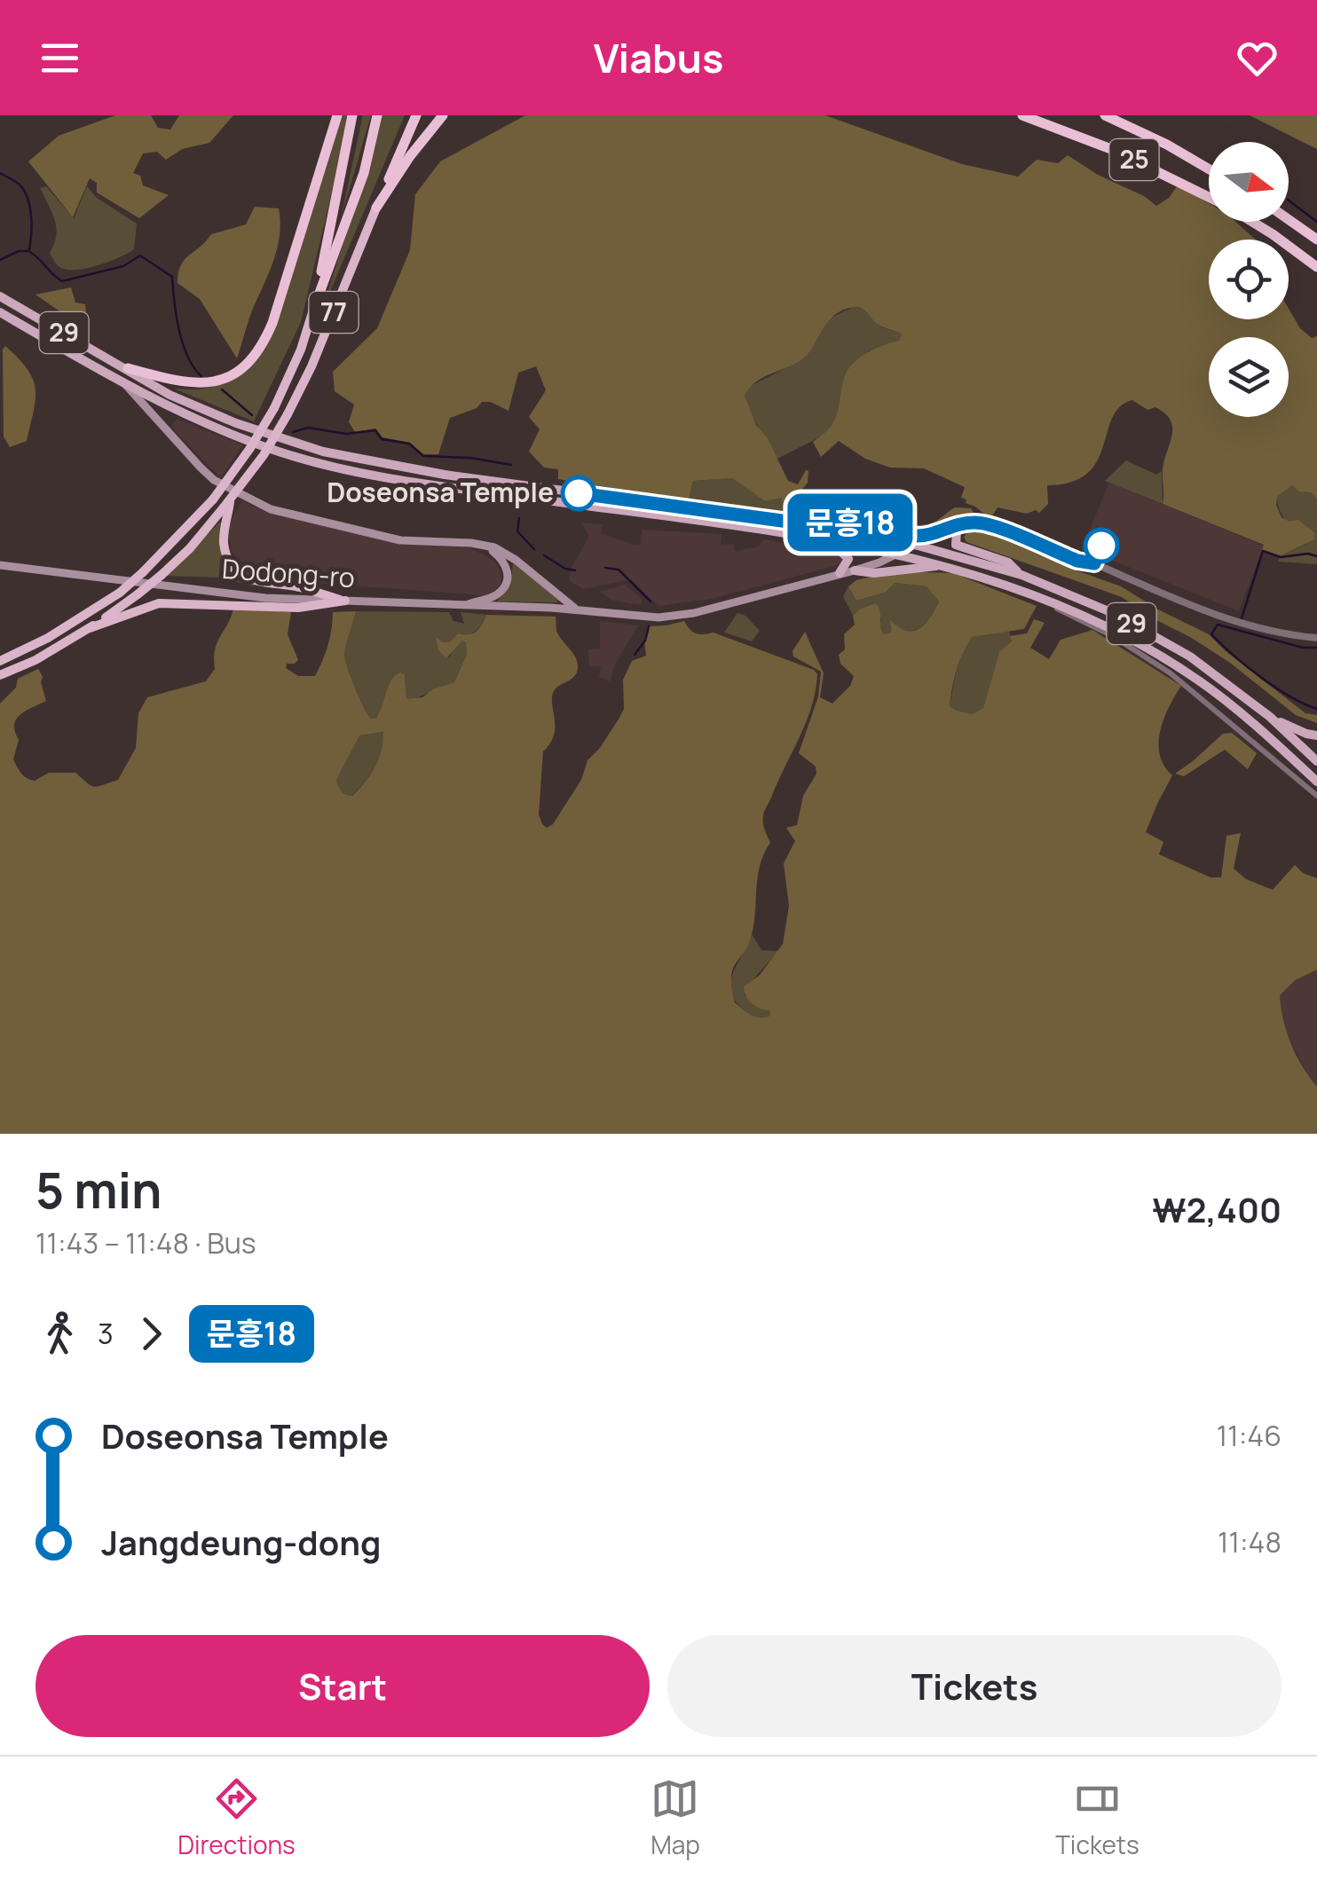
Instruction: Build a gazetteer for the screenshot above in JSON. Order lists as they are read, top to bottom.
{
  "streets": {
    "highway": ["25", "77"],
    "main road": ["29", "Dodong-ro"]
  },
  "crossings": [
    ["29", "Dodong-ro"]
  ],
  "places": ["Doseonsa Temple"],
  "lines": ["bus line 문흥18"],
  "north": "right",
  "page": {
    "header": "Viabus",
    "on_map": "문흥18",
    "heading": ["5 min", "11:43 – 11:48 · Bus", "₩2,400"],
    "legs": ["3", "문흥18"],
    "list": [
      {
        "name": "Doseonsa Temple",
        "value": "11:46"
      },
      {
        "name": "Jangdeung-dong",
        "value": "11:48"
      }
    ],
    "buttons": ["Start", "Tickets"],
    "tabs": ["Directions", "Map", "Tickets"]
  }
}
